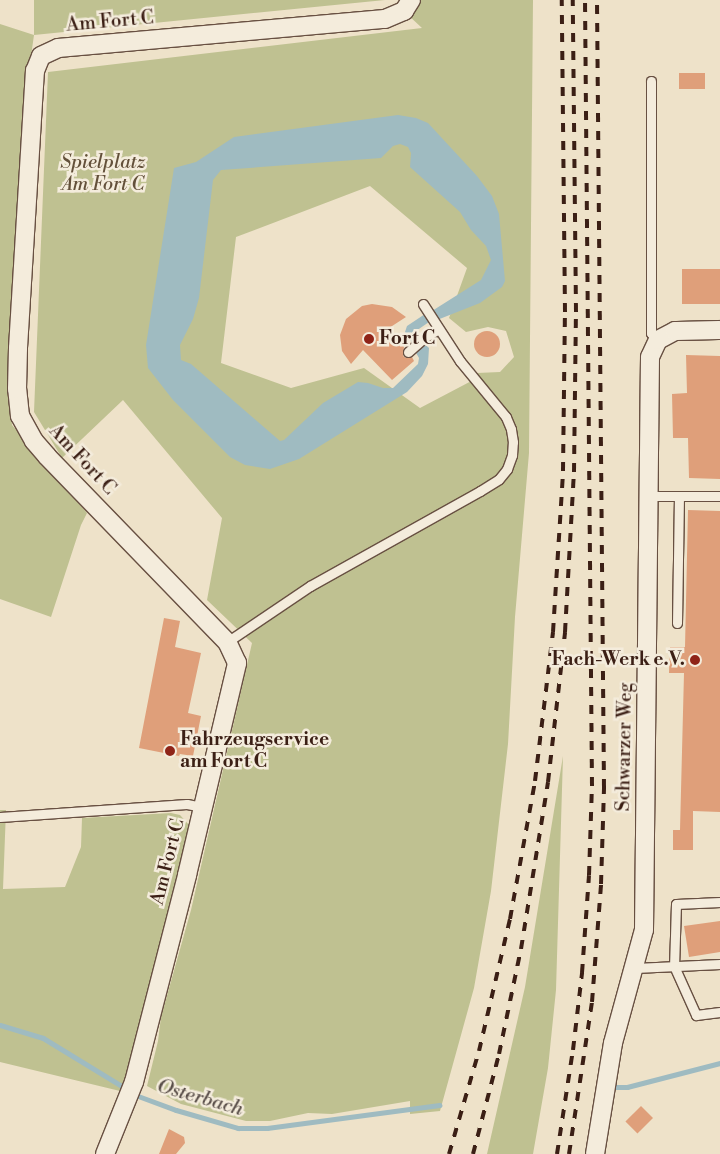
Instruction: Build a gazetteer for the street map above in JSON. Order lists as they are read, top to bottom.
{
  "streets": {
    "street": ["Am Fort C", "Schwarzer Weg"]
  },
  "water": ["Osterbach"],
  "parks": ["Spielplatz Am Fort C"],
  "places": ["Fort C", "Fach-Werk e.V.", "Fahrzeugservice am Fort C"]
}
